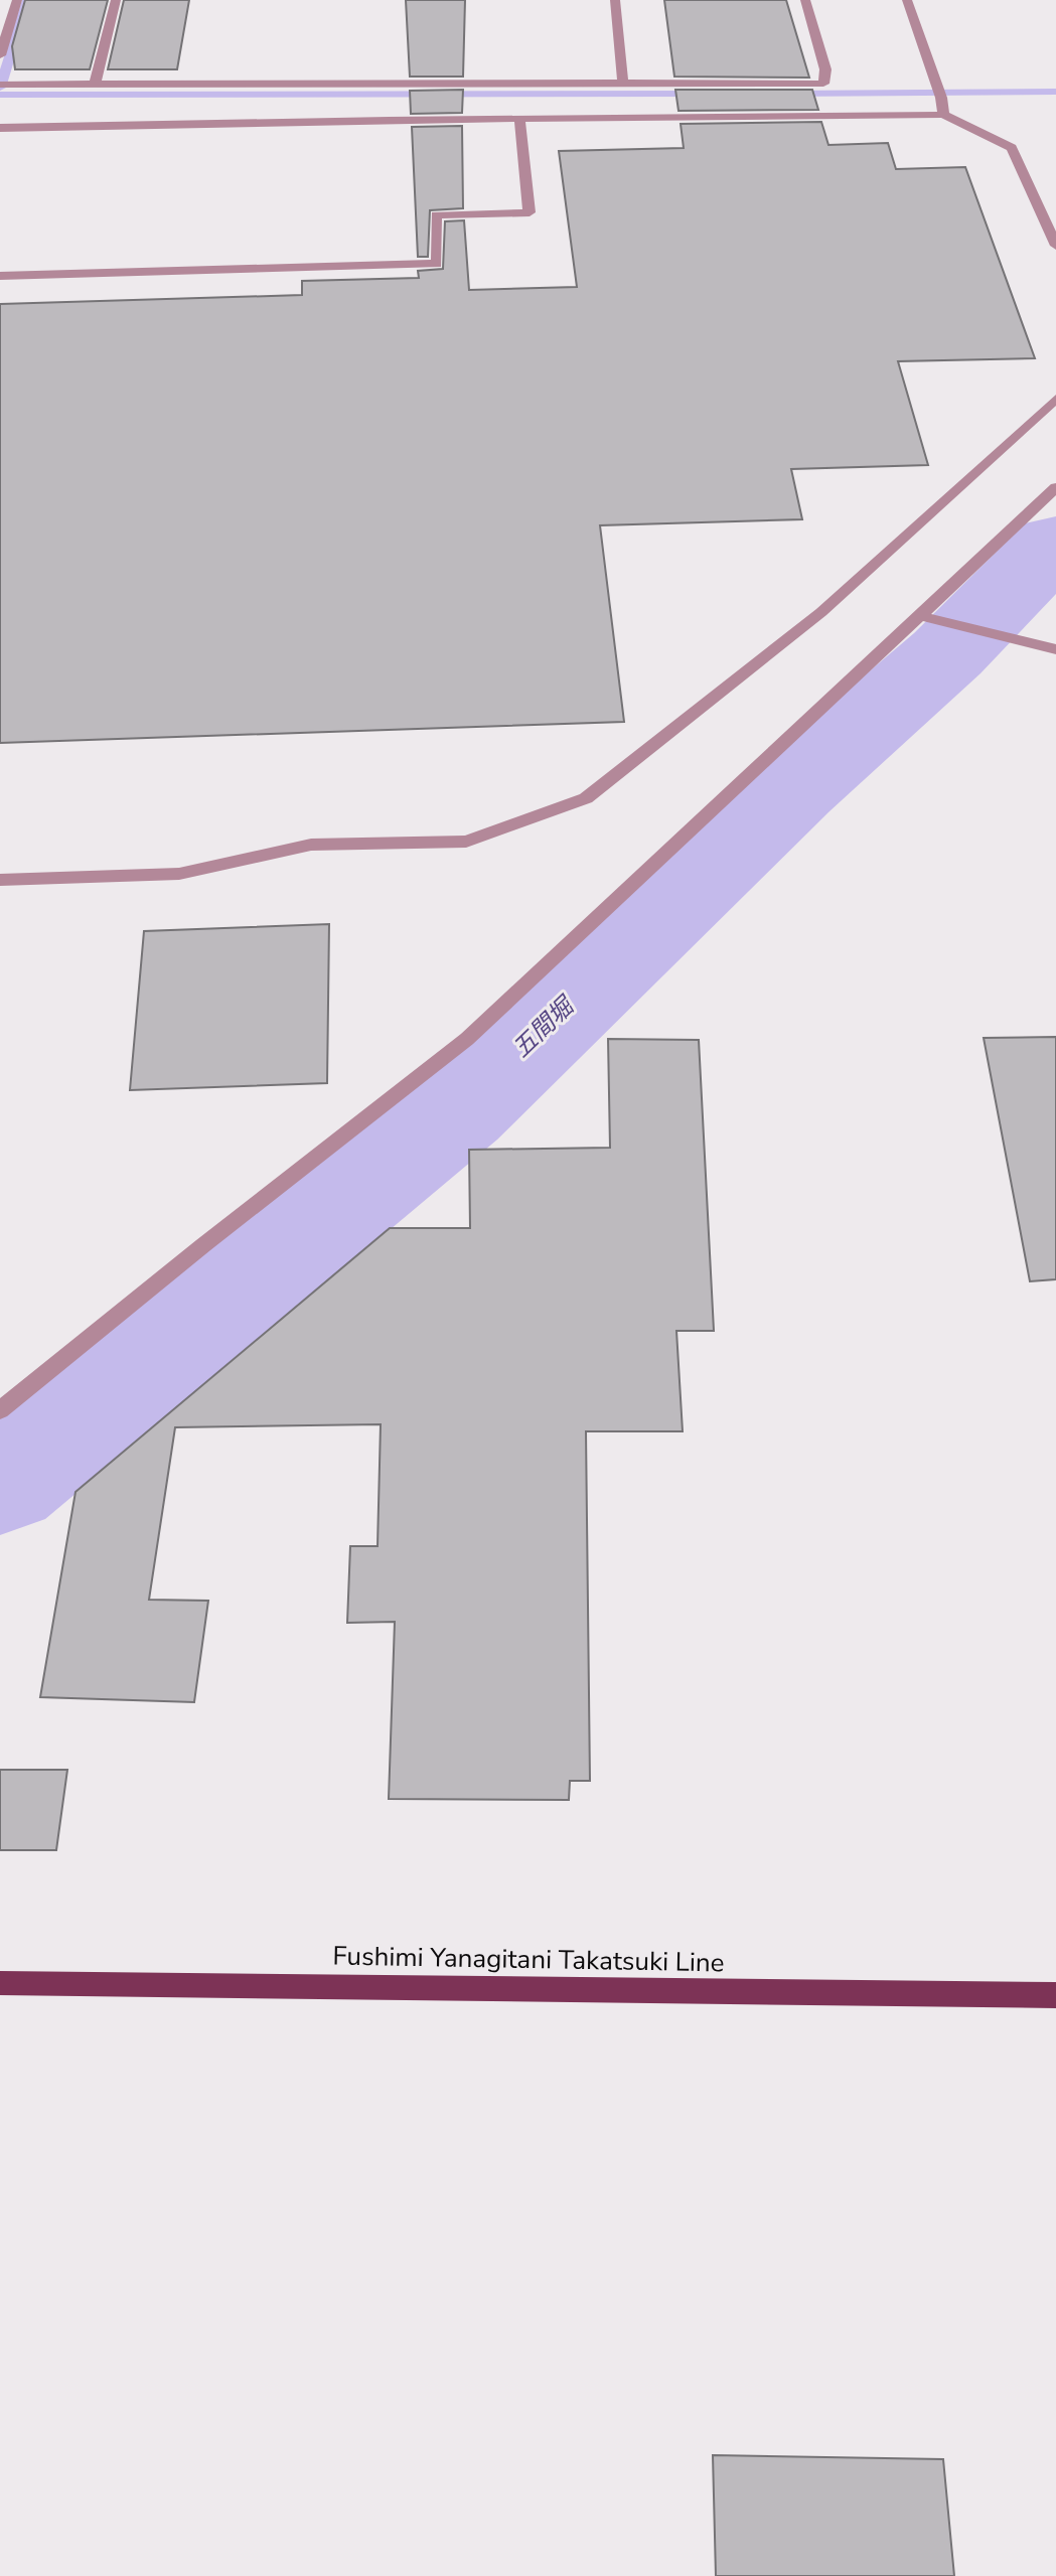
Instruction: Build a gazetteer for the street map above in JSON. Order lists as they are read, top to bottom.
{
  "streets": {
    "main road": ["Fushimi Yanagitani Takatsuki Line"]
  },
  "water": ["五間堀"]
}
